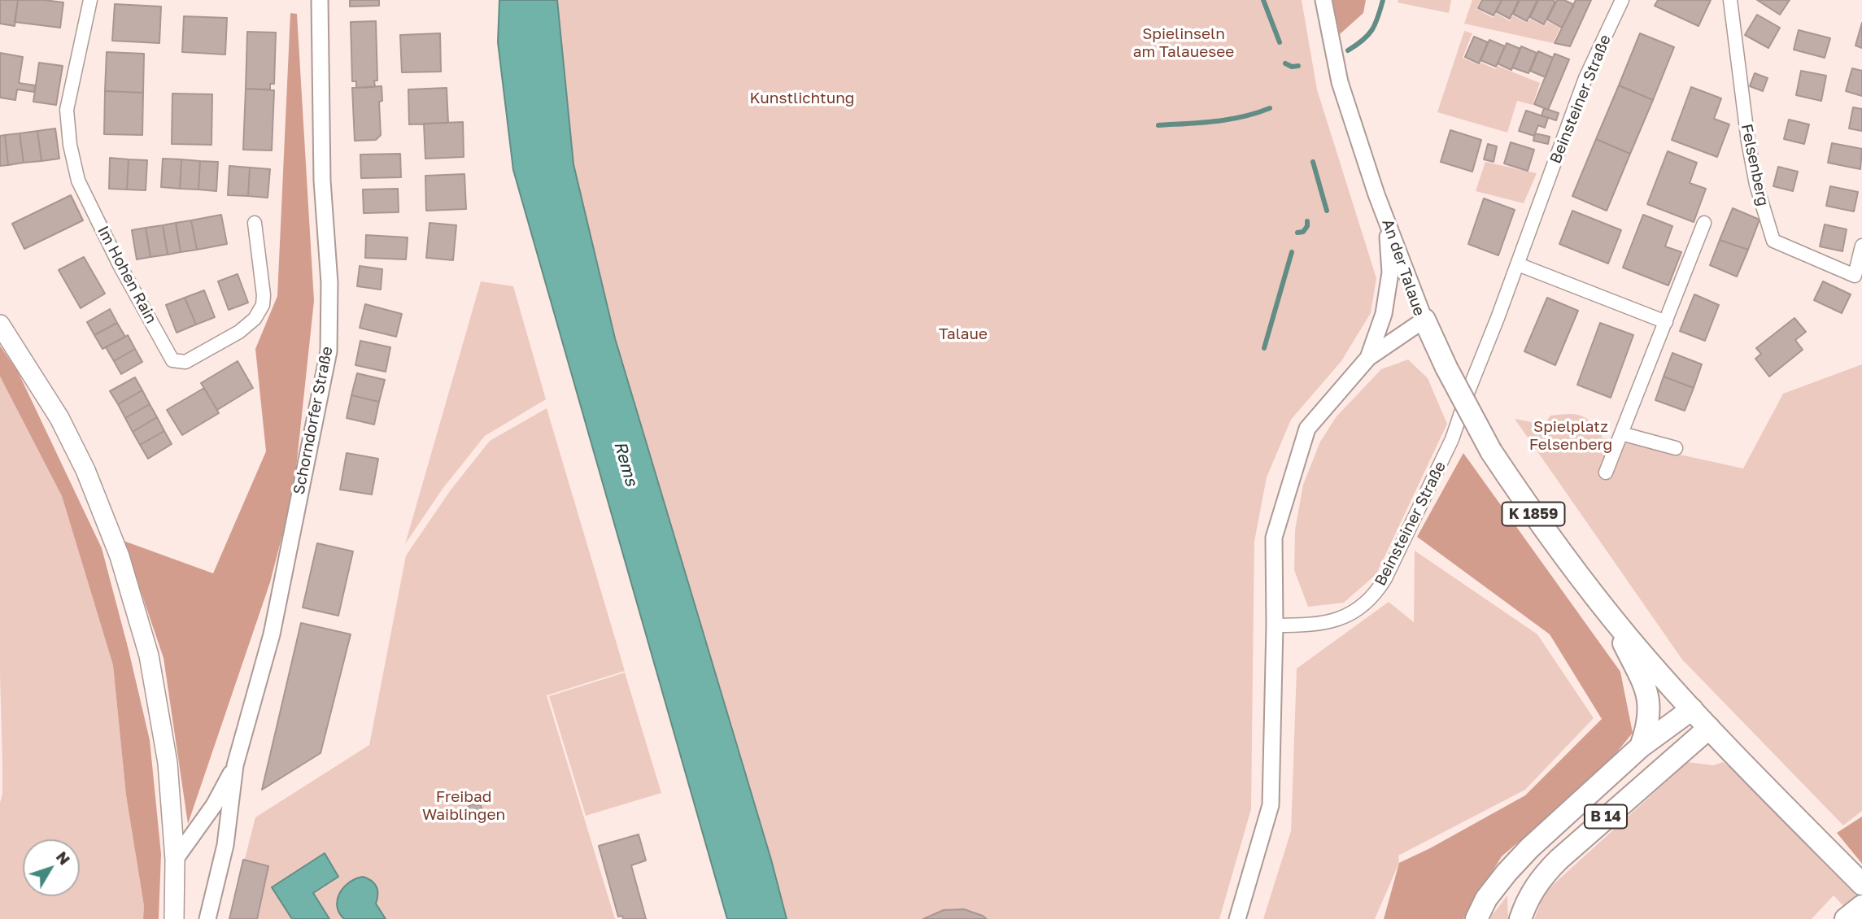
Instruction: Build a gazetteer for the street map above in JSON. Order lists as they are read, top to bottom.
{
  "streets": {
    "highway": ["K 1859", "B 14"],
    "street": [
      "Beinsteiner Straße",
      "Felsenberg",
      "An der Talaue",
      "Im Hohen Rain",
      "Schorndorfer Straße"
    ]
  },
  "crossings": [
    ["Beinsteiner Straße", "An der Talaue"],
    ["An der Talaue", "K 1859"],
    ["K 1859", "B 14"]
  ],
  "water": ["Rems"],
  "parks": [
    "Spielinseln am Talauesee",
    "Kunstlichtung",
    "Talaue",
    "Spielplatz Felsenberg",
    "Freibad Waiblingen"
  ],
  "north": "top right"
}
